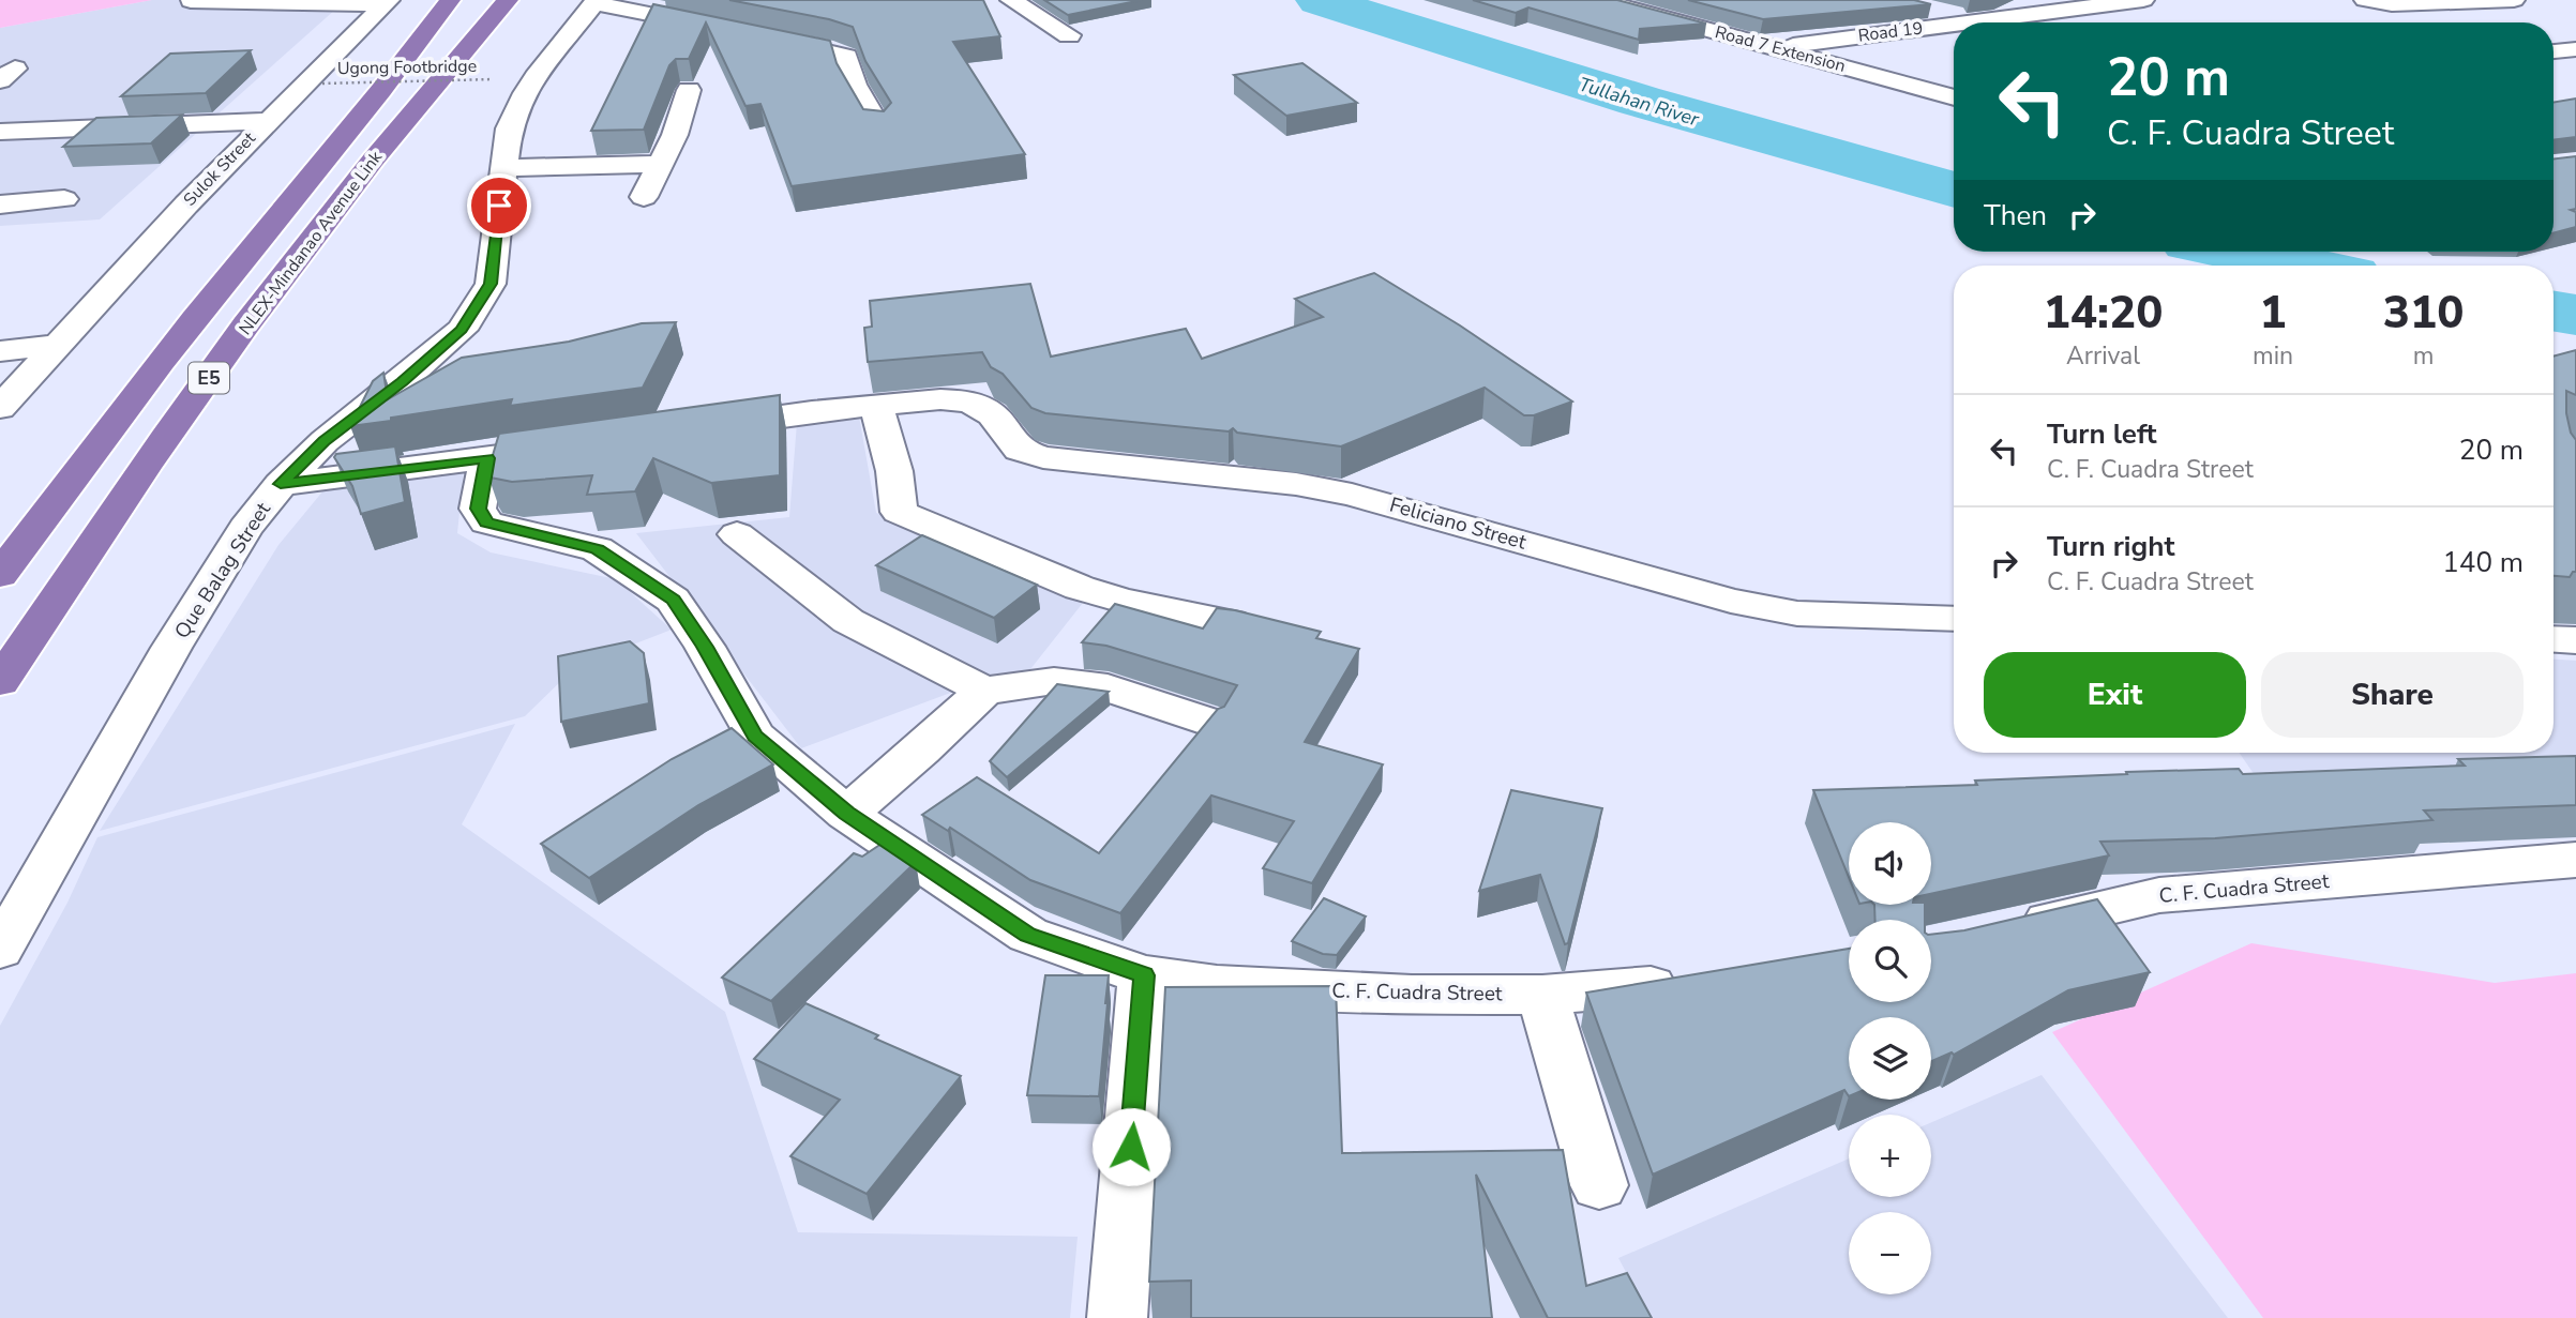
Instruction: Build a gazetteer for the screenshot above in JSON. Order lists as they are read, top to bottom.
{
  "streets": {
    "highway": ["NLEX-Mindanao Avenue Link", "E5"],
    "street": [
      "Road 19",
      "Road 7 Extension",
      "Sulok Street",
      "Feliciano Street",
      "Que Balag Street",
      "C. F. Cuadra Street"
    ],
    "path": ["Ugong Footbridge"]
  },
  "crossings": [
    ["Road 19", "Road 7 Extension"]
  ],
  "water": ["Tullahan River"],
  "page": {
    "turn": ["20 m", "C. F. Cuadra Street"],
    "then": "Then",
    "eta": [
      "14:20",
      "Arrival",
      "1",
      "min",
      "310",
      "m"
    ],
    "list": [
      {
        "name": "Turn left",
        "note": "C. F. Cuadra Street",
        "value": "20 m"
      },
      {
        "name": "Turn right",
        "note": "C. F. Cuadra Street",
        "value": "140 m"
      }
    ],
    "buttons": ["Exit", "Share"],
    "map_buttons": ["+", "−"]
  }
}
